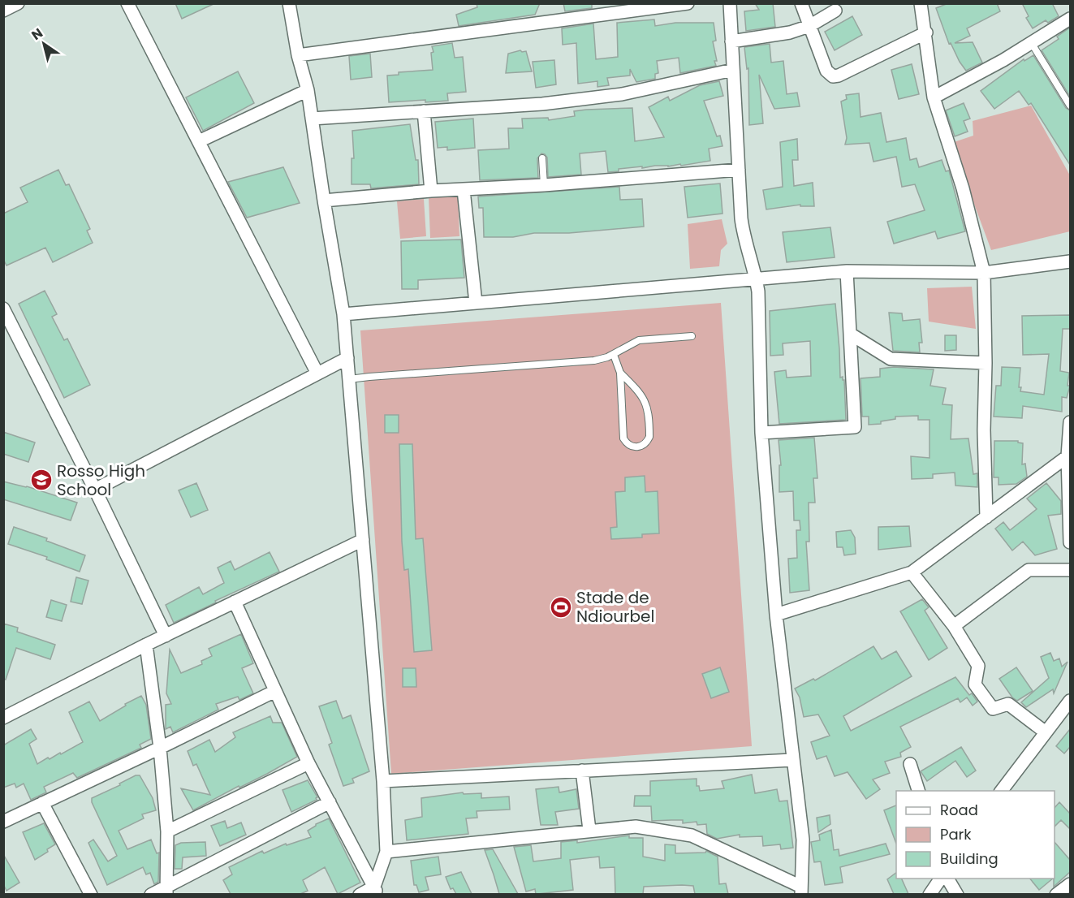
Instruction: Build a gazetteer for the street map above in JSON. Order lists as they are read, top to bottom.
{
  "places": {
    "school or university": ["Rosso High School"],
    "sports": ["Stade de Ndiourbel"]
  },
  "legend": ["Road", "Park", "Building"],
  "north": "top left"
}
